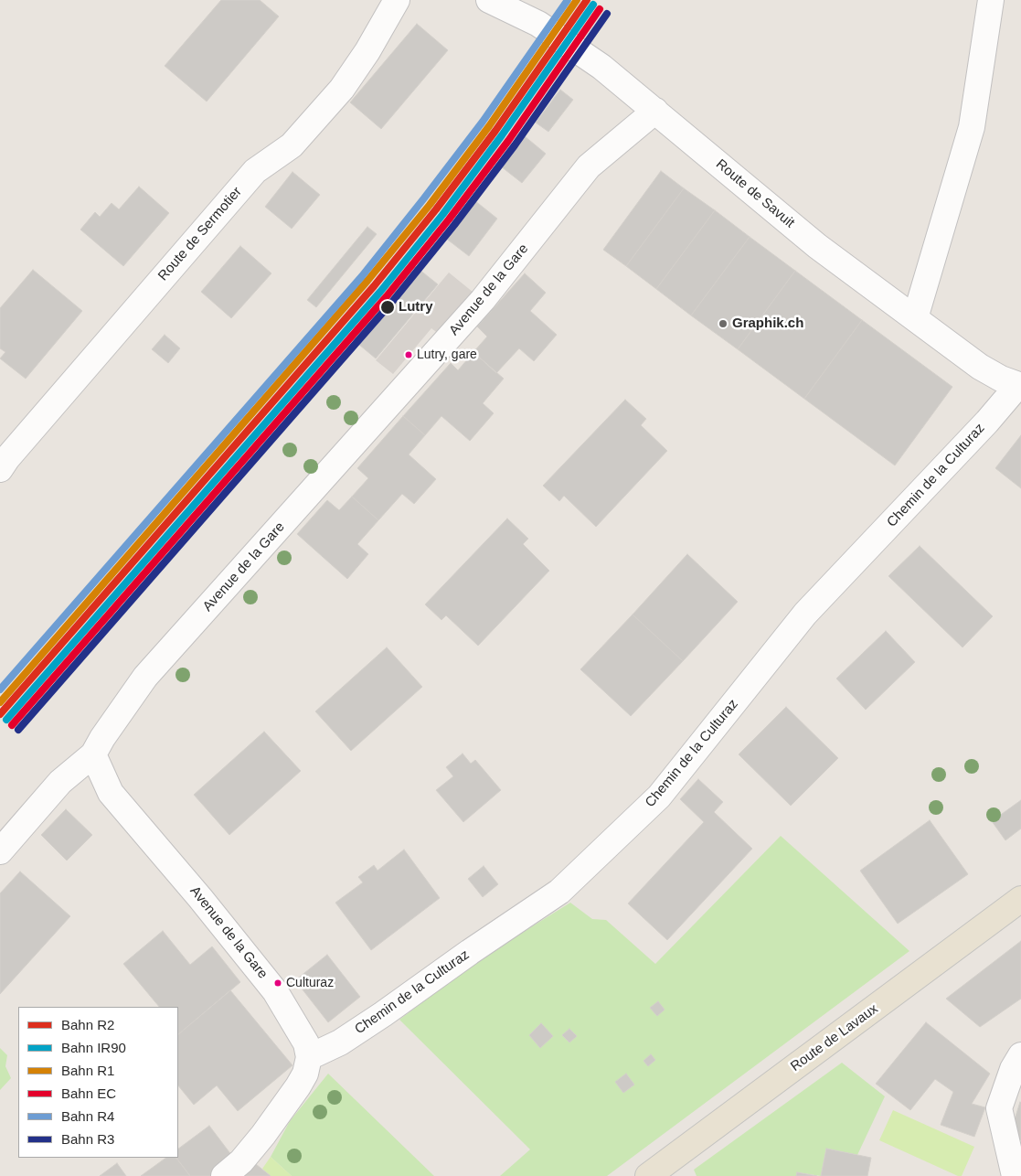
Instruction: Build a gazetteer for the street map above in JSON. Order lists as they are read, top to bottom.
{
  "streets": {
    "main road": ["Route de Lavaux"],
    "street": [
      "Route de Savuit",
      "Route de Sermotier",
      "Avenue de la Gare",
      "Chemin de la Culturaz"
    ]
  },
  "crossings": [
    ["Route de Savuit", "Avenue de la Gare"],
    ["Route de Savuit", "Chemin de la Culturaz"],
    ["Avenue de la Gare", "Chemin de la Culturaz"]
  ],
  "places": [
    "Lutry",
    "Graphik.ch",
    "Lutry, gare",
    "Culturaz"
  ],
  "lines": [
    "rail line R2",
    "rail line R1",
    "rail line R4",
    "rail line IR90",
    "rail line EC",
    "rail line R3"
  ],
  "legend": [
    "Bahn R2",
    "Bahn IR90",
    "Bahn R1",
    "Bahn EC",
    "Bahn R4",
    "Bahn R3"
  ]
}
